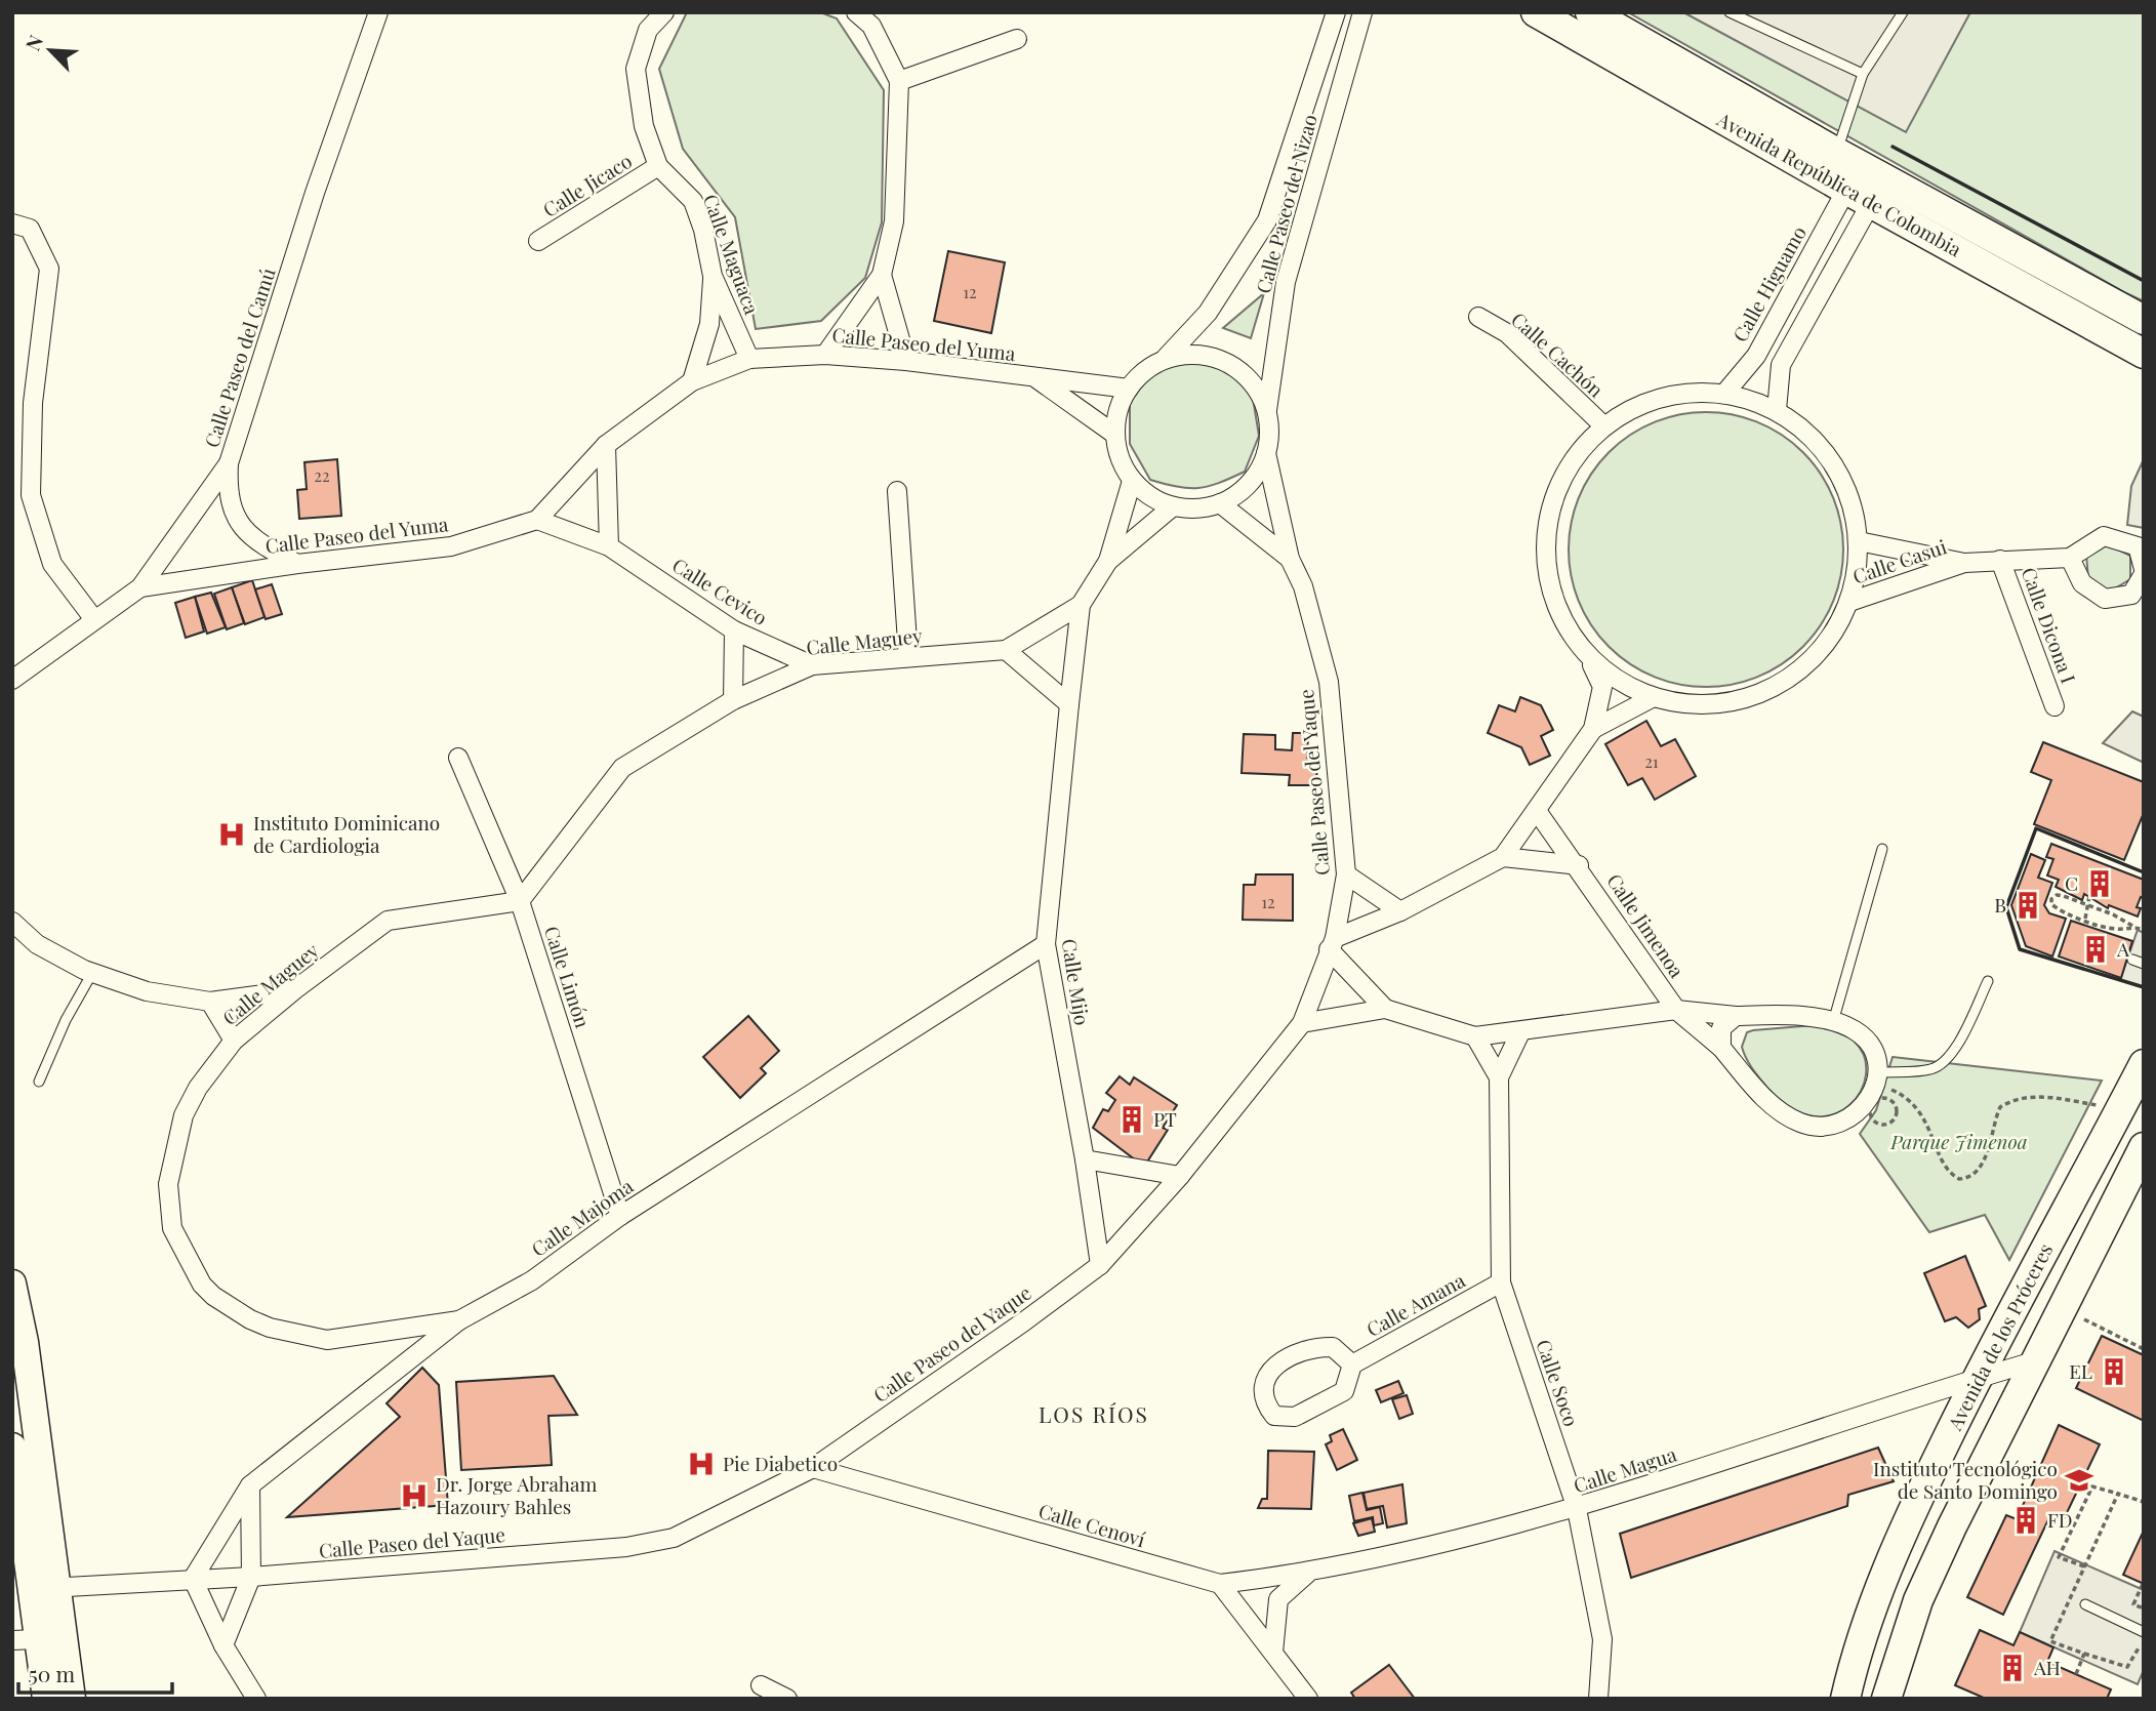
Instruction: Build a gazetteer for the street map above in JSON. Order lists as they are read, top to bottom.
{
  "streets": {
    "main road": ["Avenida República de Colombia", "Avenida de los Próceres"],
    "street": [
      "Calle Jicaco",
      "Calle Paseo del Nizao",
      "Calle Maguaca",
      "Calle Higuamo",
      "Calle Paseo del Yuma",
      "Calle Cachón",
      "Calle Paseo del Camú",
      "Calle Casui",
      "Calle Cevico",
      "Calle Dicona I",
      "Calle Maguey",
      "Calle Paseo del Yaque",
      "Calle Jimenoa",
      "Calle Limón",
      "Calle Mijo",
      "Calle Majoma",
      "Calle Amana",
      "Calle Soco",
      "Calle Magua",
      "Calle Cenoví"
    ]
  },
  "crossings": [
    ["Avenida República de Colombia", "Calle Higuamo"],
    ["Calle Jicaco", "Calle Maguaca"],
    ["Calle Paseo del Nizao", "Calle Paseo del Yuma"],
    ["Calle Paseo del Nizao", "Calle Maguey"],
    ["Calle Paseo del Nizao", "Calle Paseo del Yaque"],
    ["Calle Maguaca", "Calle Paseo del Yuma"],
    ["Calle Paseo del Yuma", "Calle Paseo del Camú"],
    ["Calle Paseo del Yuma", "Calle Cevico"],
    ["Calle Paseo del Yuma", "Calle Maguey"],
    ["Calle Paseo del Yuma", "Calle Paseo del Yaque"],
    ["Calle Casui", "Calle Dicona I"],
    ["Calle Cevico", "Calle Maguey"],
    ["Calle Maguey", "Calle Paseo del Yaque"],
    ["Calle Maguey", "Calle Limón"],
    ["Calle Maguey", "Calle Mijo"],
    ["Calle Maguey", "Calle Majoma"],
    ["Calle Paseo del Yaque", "Calle Mijo"],
    ["Calle Paseo del Yaque", "Calle Majoma"],
    ["Calle Paseo del Yaque", "Calle Cenoví"],
    ["Calle Limón", "Calle Majoma"],
    ["Calle Mijo", "Calle Majoma"],
    ["Calle Amana", "Calle Soco"],
    ["Avenida de los Próceres", "Calle Magua"],
    ["Calle Soco", "Calle Magua"],
    ["Calle Magua", "Calle Cenoví"]
  ],
  "districts": ["LOS RÍOS"],
  "parks": ["Parque Jimenoa"],
  "places": {
    "hospital": ["Instituto Dominicano de Cardiologia", "Pie Diabetico", "Dr. Jorge Abraham Hazoury Bahles"],
    "building": [
      "C",
      "B",
      "A",
      "PT",
      "EL",
      "FD",
      "AH"
    ],
    "school or university": ["Instituto Tecnológico de Santo Domingo"]
  },
  "house_numbers": [
    "12",
    "22",
    "21",
    "12"
  ],
  "scale_bar": "50 m",
  "north": "top left"
}
